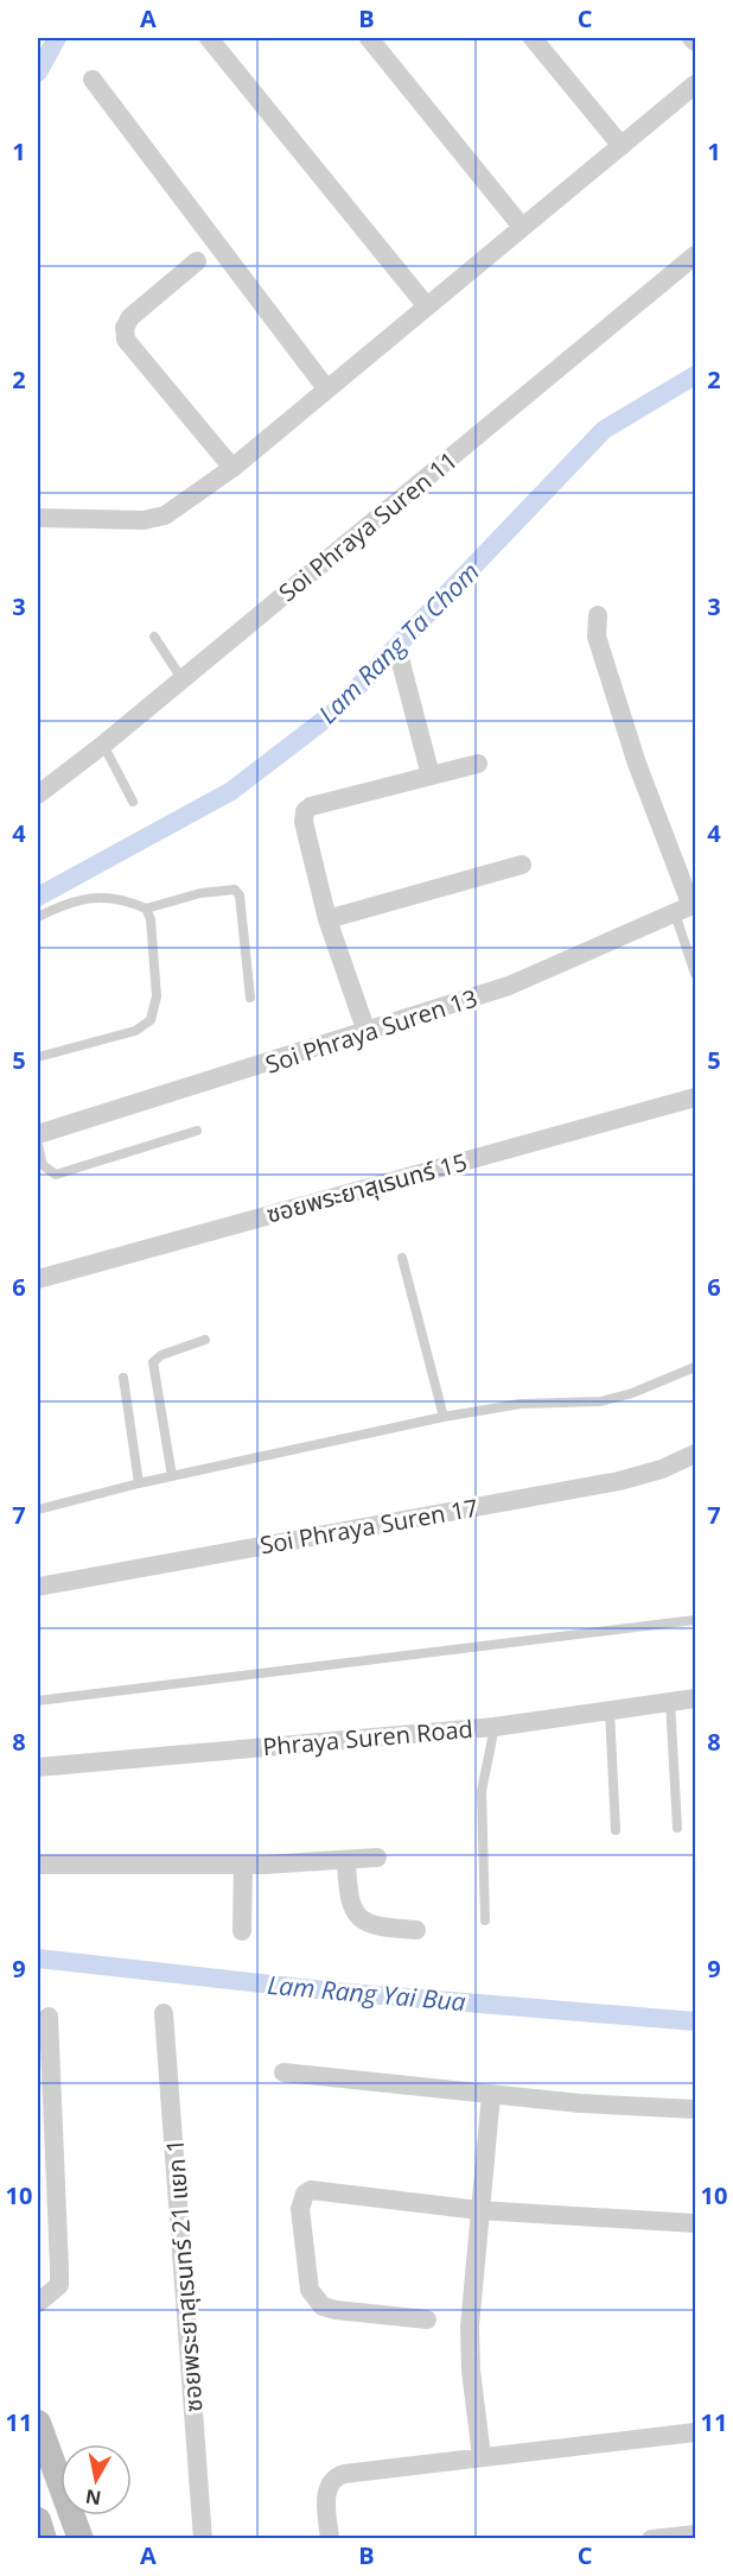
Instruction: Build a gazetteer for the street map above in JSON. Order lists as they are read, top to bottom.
{
  "streets": {
    "street": [
      "Soi Phraya Suren 11",
      "Soi Phraya Suren 13",
      "ซอยพระยาสุเรนทร์ 15",
      "Soi Phraya Suren 17",
      "Phraya Suren Road",
      "ซอยพระยาสุเรนทร์ 21 แยก 1"
    ]
  },
  "water": ["Lam Rang Ta Chom", "Lam Rang Yai Bua"],
  "north": "bottom",
  "grid": {
    "columns": ["A", "B", "C"],
    "rows": [
      "1",
      "2",
      "3",
      "4",
      "5",
      "6",
      "7",
      "8",
      "9",
      "10",
      "11"
    ]
  }
}
